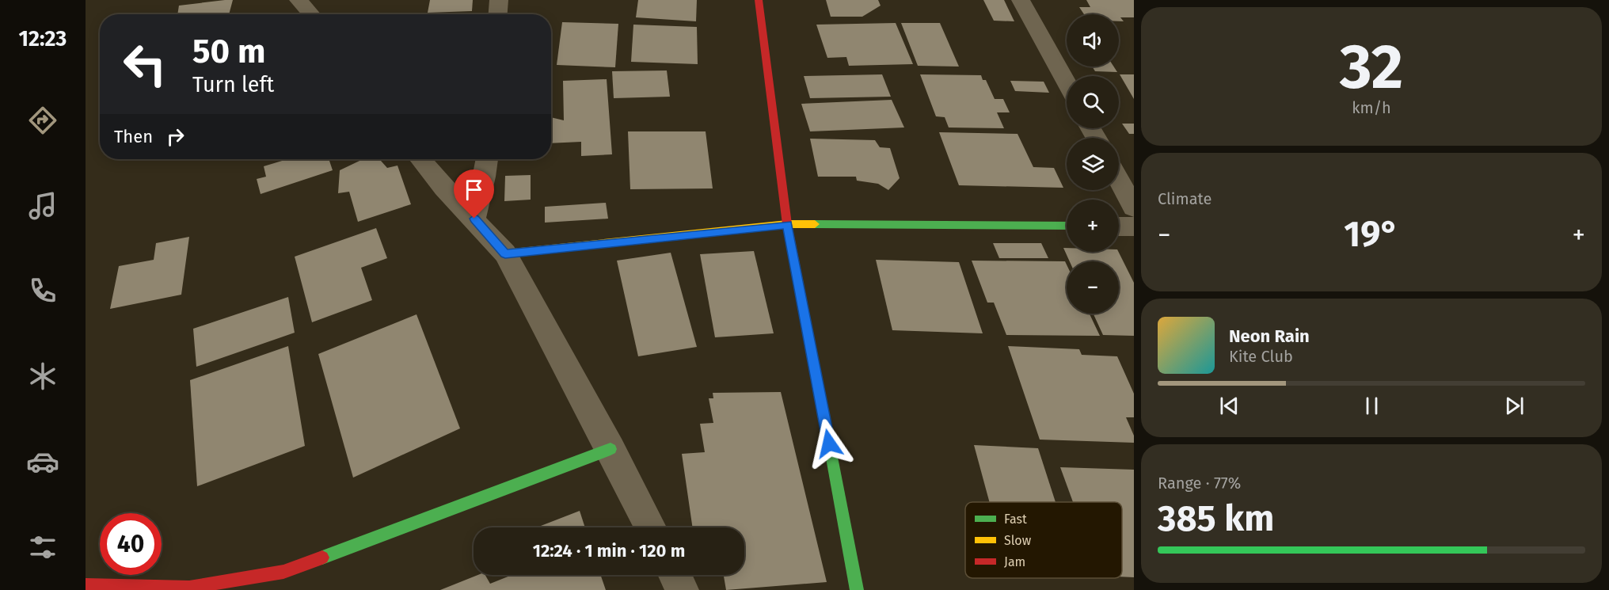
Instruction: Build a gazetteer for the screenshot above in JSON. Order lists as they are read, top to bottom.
{
  "legend": ["Fast", "Slow", "Jam"],
  "page": {
    "tabs": "12:23",
    "tile": [
      ["32", "km/h"],
      "Climate",
      ["Range · 77%", "385 km"]
    ],
    "map_buttons": ["+", "−"],
    "turn": ["50 m", "Turn left"],
    "then": "Then",
    "heat": ["−", "19°", "+"],
    "song": ["Neon Rain", "Kite Club"],
    "limit": "40",
    "trip": "12:24 · 1 min · 120 m"
  }
}
